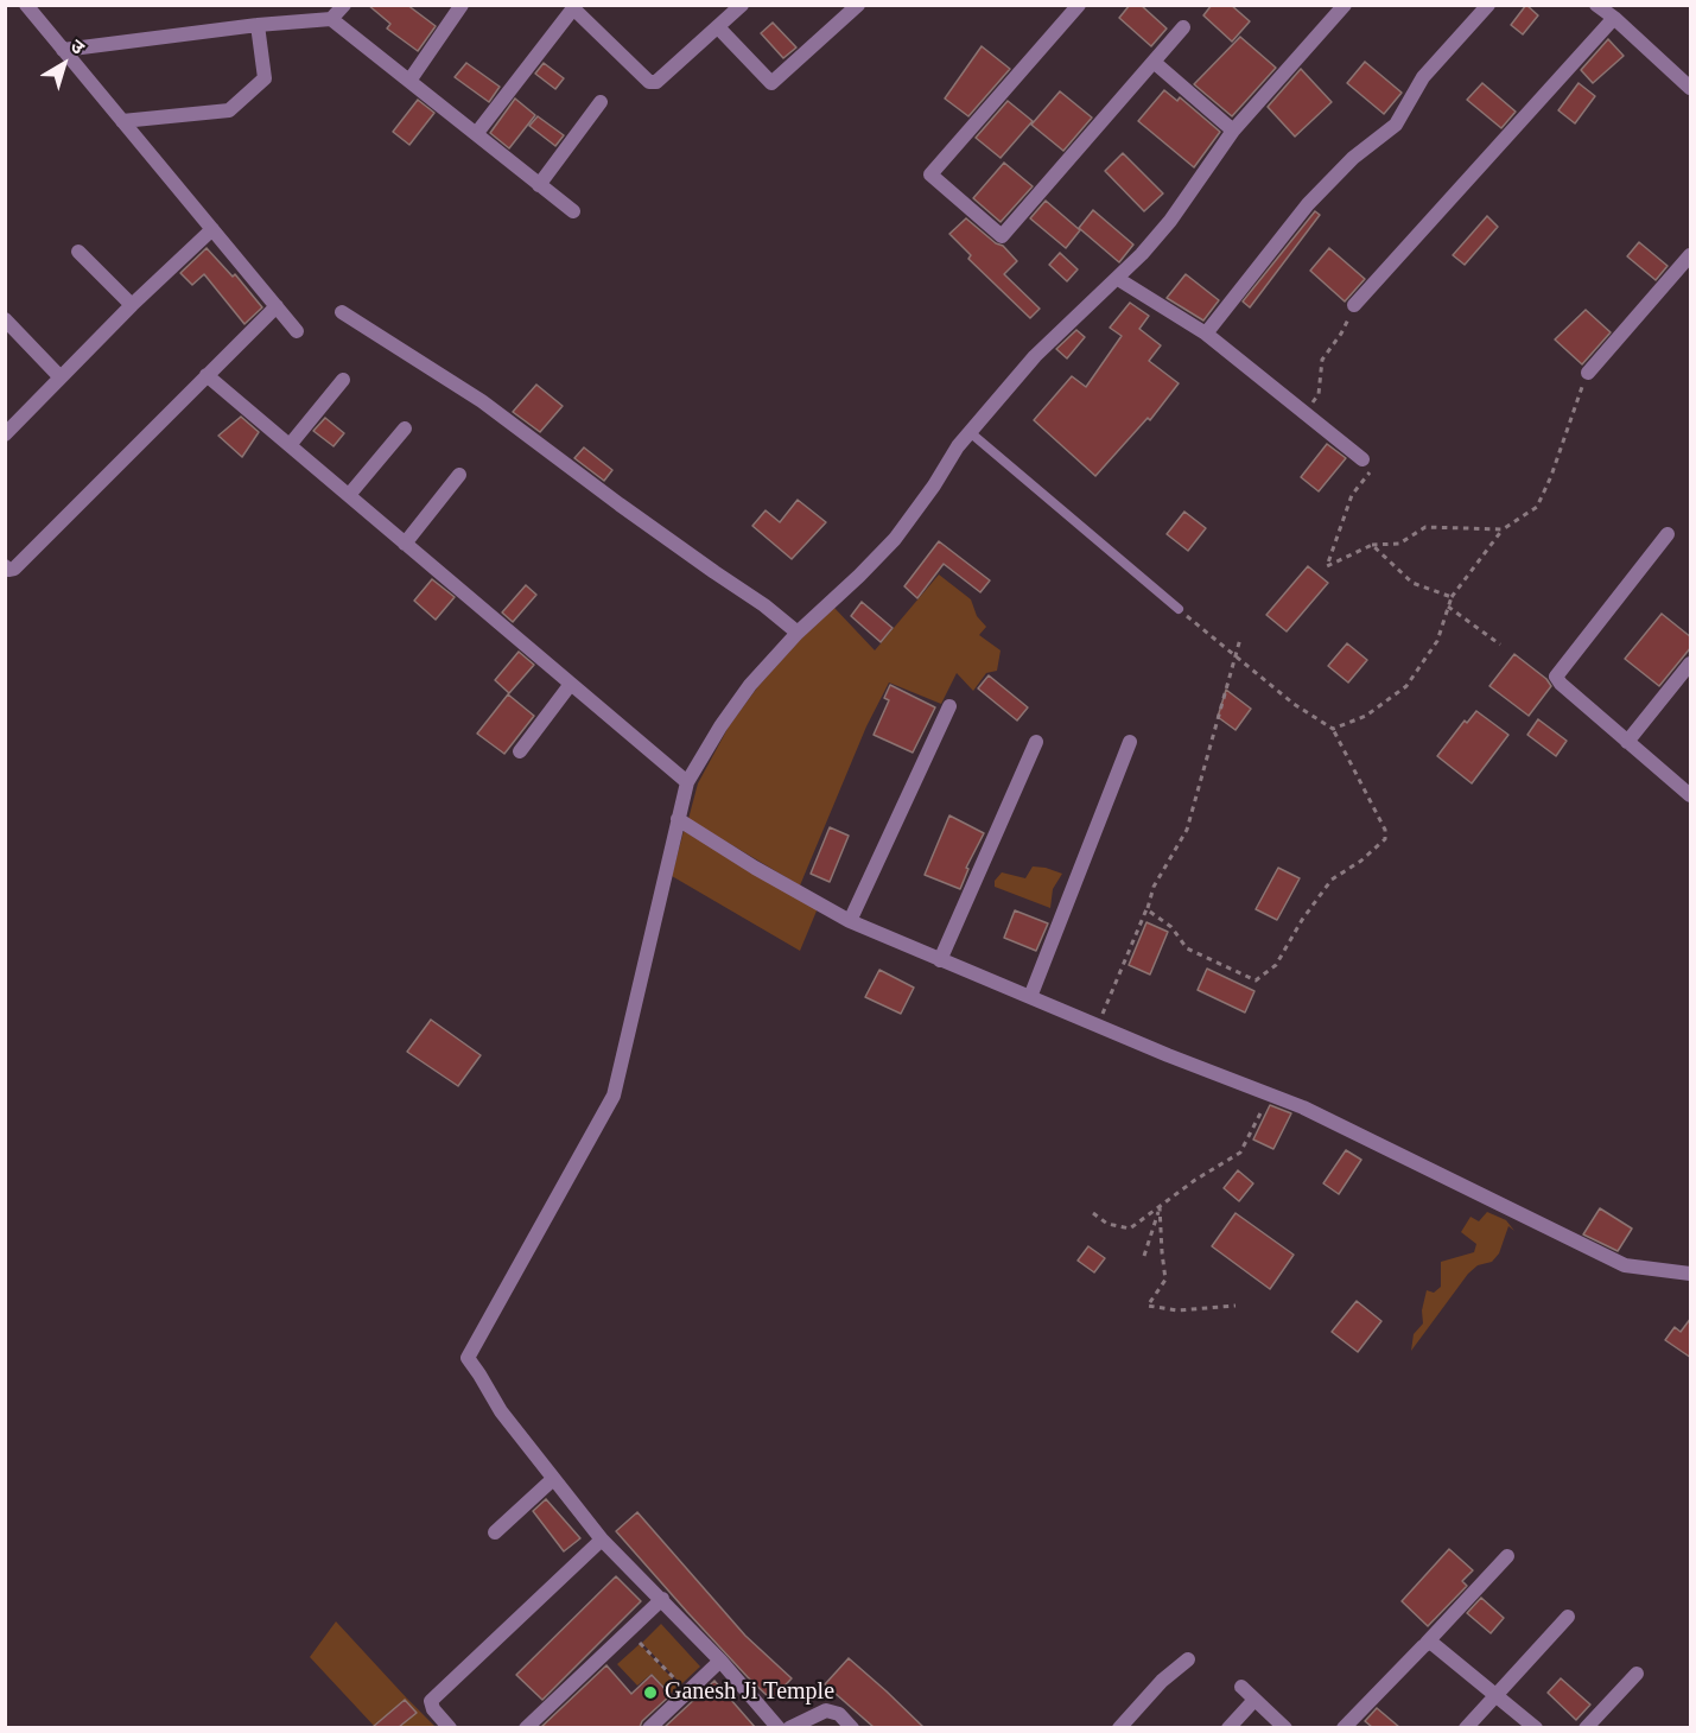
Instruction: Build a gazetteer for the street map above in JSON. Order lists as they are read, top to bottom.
{
  "places": ["Ganesh Ji Temple"],
  "north": "top right"
}
